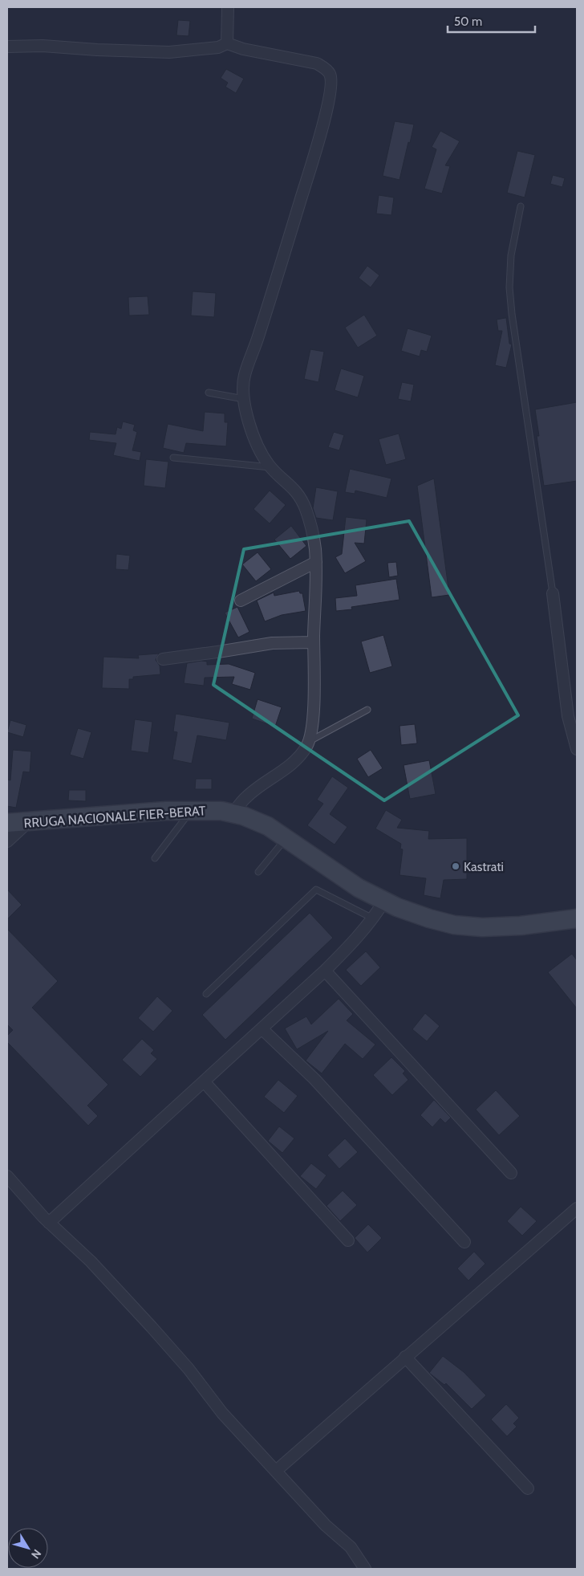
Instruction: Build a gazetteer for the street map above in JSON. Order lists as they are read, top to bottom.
{
  "streets": {
    "main road": ["RRUGA NACIONALE FIER-BERAT"]
  },
  "places": ["Kastrati"],
  "scale_bar": "50 m",
  "north": "bottom right"
}
